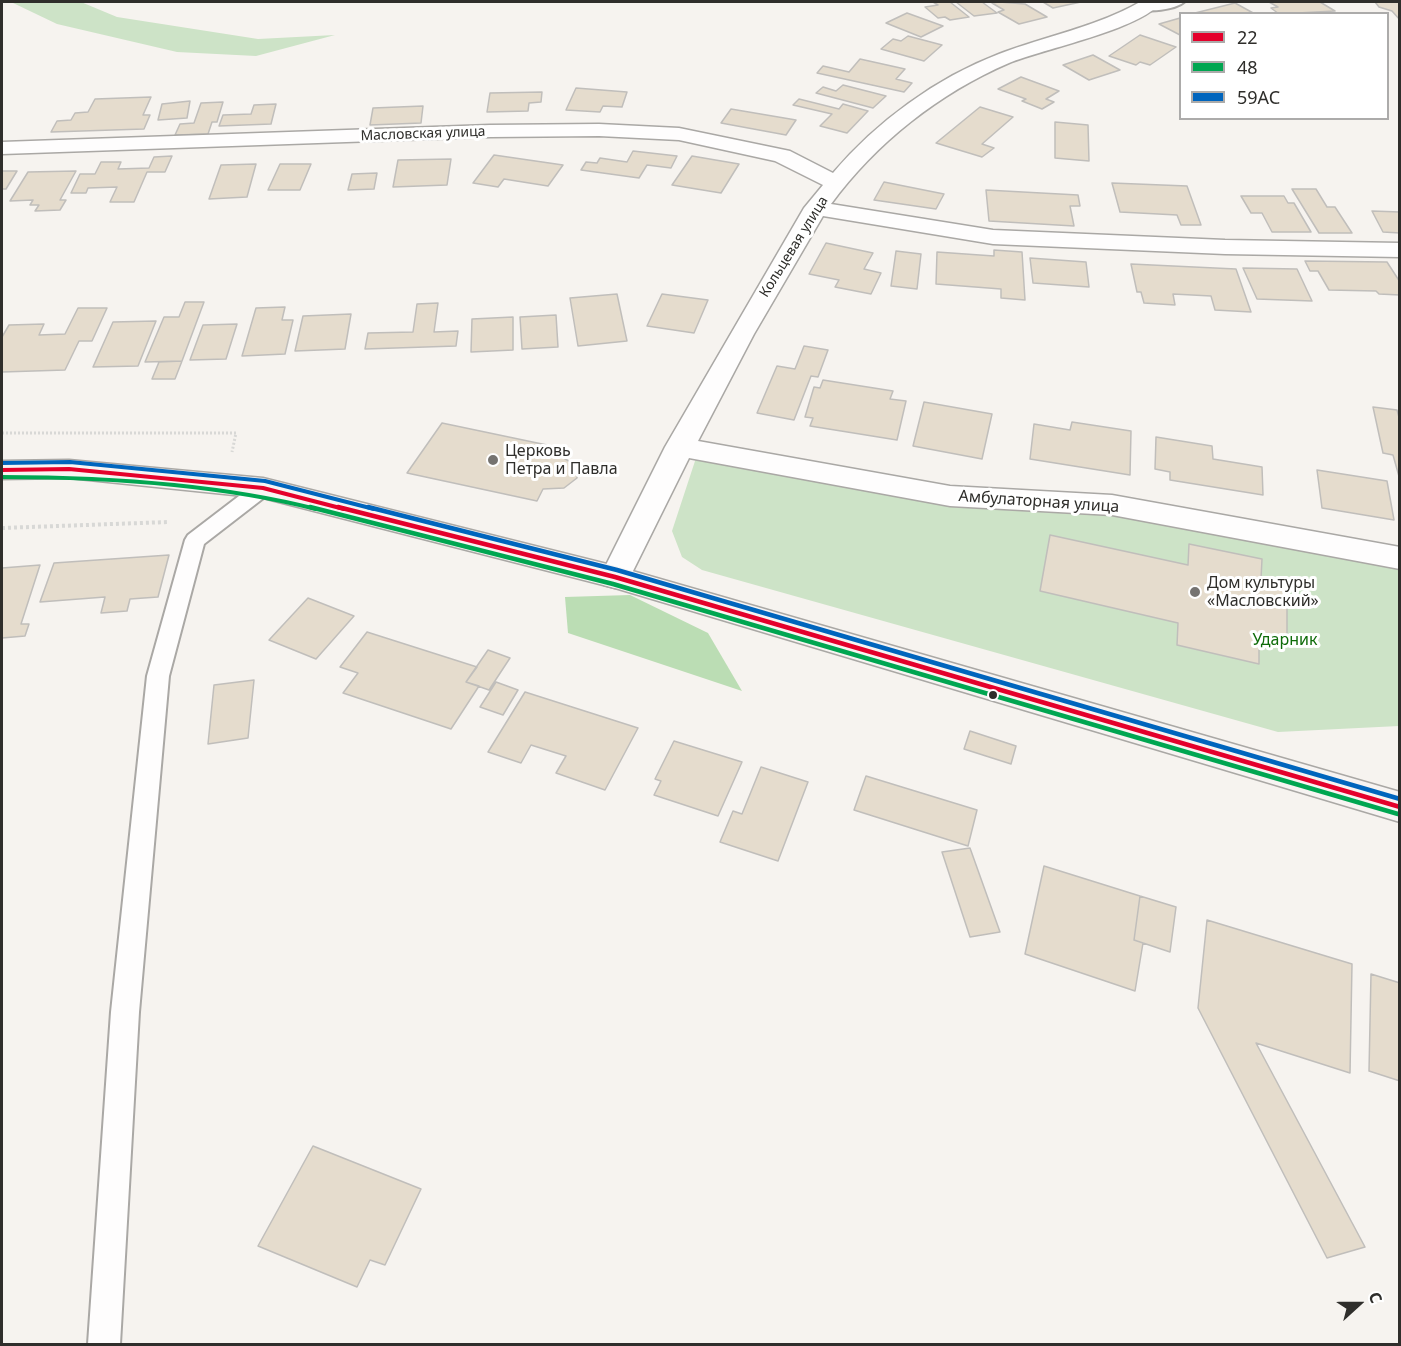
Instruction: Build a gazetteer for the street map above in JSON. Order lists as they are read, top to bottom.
{
  "streets": {
    "street": ["Масловская улица", "Кольцевая улица", "Амбулаторная улица"]
  },
  "crossings": [
    ["Масловская улица", "Кольцевая улица"],
    ["Кольцевая улица", "Амбулаторная улица"]
  ],
  "parks": ["Ударник"],
  "places": ["Церковь Петра и Павла", "Дом культуры «Масловский»"],
  "lines": ["transit line 59АС", "transit line 22", "transit line 48"],
  "legend": ["22", "48", "59АС"],
  "north": "right"
}
